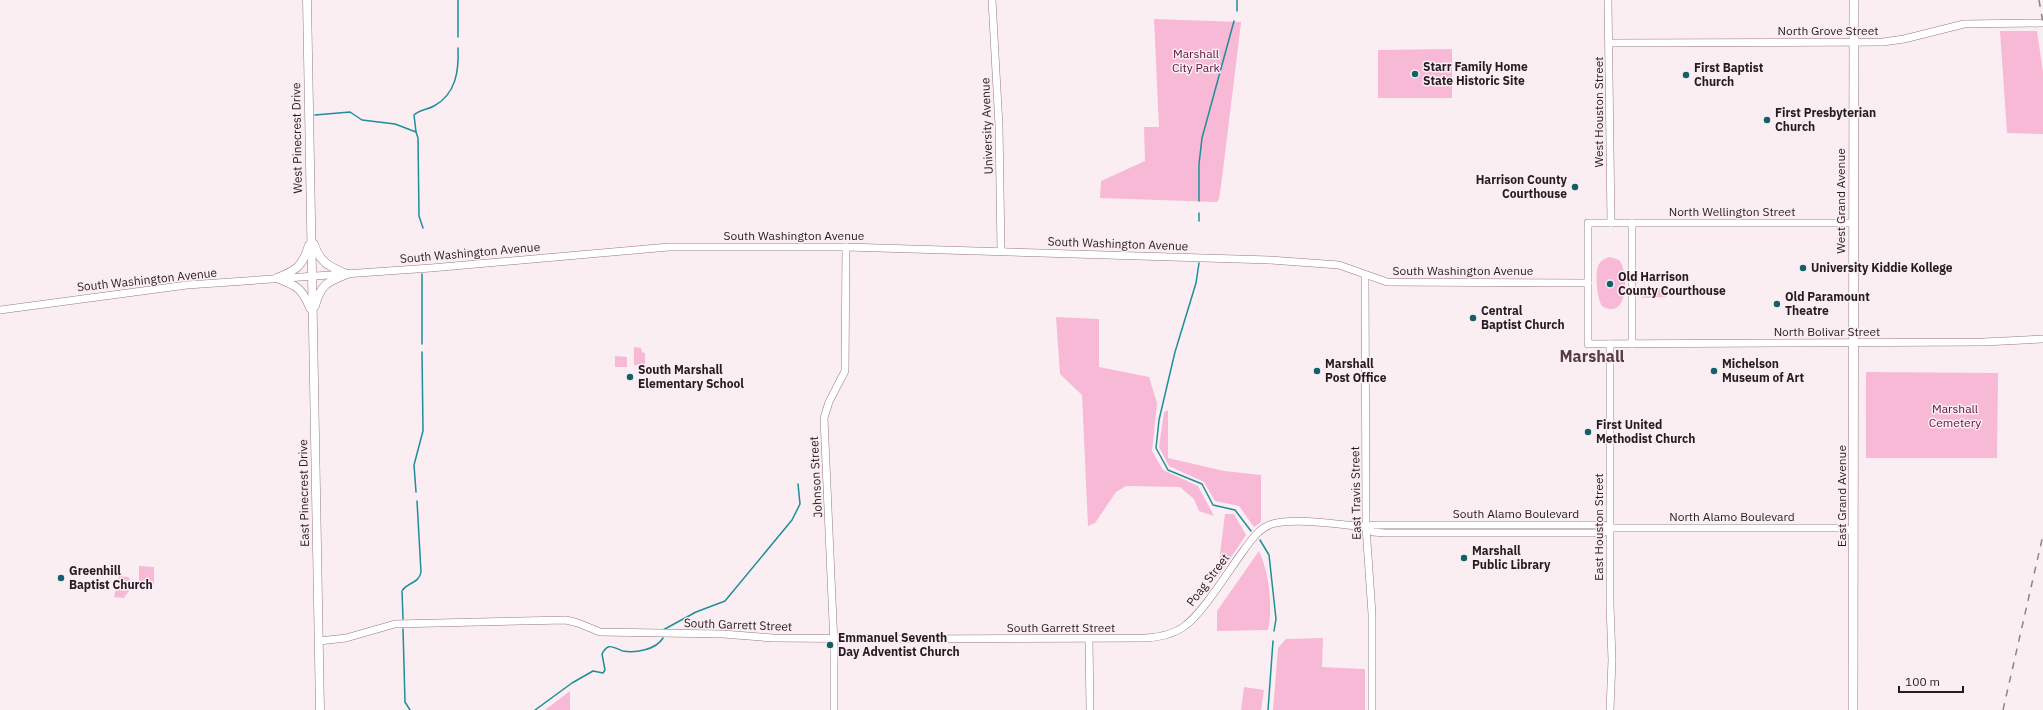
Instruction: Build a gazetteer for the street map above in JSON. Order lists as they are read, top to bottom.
{
  "streets": {
    "highway": ["West Grand Avenue", "East Grand Avenue"],
    "main road": ["West Pinecrest Drive", "East Pinecrest Drive"],
    "street": [
      "North Grove Street",
      "West Houston Street",
      "University Avenue",
      "North Wellington Street",
      "South Washington Avenue",
      "North Bolivar Street",
      "Johnson Street",
      "East Travis Street",
      "South Alamo Boulevard",
      "North Alamo Boulevard",
      "East Houston Street",
      "Poag Street",
      "South Garrett Street"
    ]
  },
  "crossings": [
    ["North Grove Street", "West Houston Street"],
    ["North Grove Street", "West Grand Avenue"],
    ["West Houston Street", "North Wellington Street"],
    ["University Avenue", "South Washington Avenue"],
    ["West Pinecrest Drive", "South Washington Avenue"],
    ["West Pinecrest Drive", "East Pinecrest Drive"],
    ["West Grand Avenue", "North Wellington Street"],
    ["West Grand Avenue", "East Grand Avenue"],
    ["North Wellington Street", "South Washington Avenue"],
    ["North Wellington Street", "North Bolivar Street"],
    ["South Washington Avenue", "North Bolivar Street"],
    ["South Washington Avenue", "Johnson Street"],
    ["South Washington Avenue", "East Pinecrest Drive"],
    ["South Washington Avenue", "East Travis Street"],
    ["North Bolivar Street", "East Grand Avenue"],
    ["North Bolivar Street", "East Houston Street"],
    ["Johnson Street", "South Garrett Street"],
    ["East Pinecrest Drive", "South Garrett Street"],
    ["East Travis Street", "South Alamo Boulevard"],
    ["East Grand Avenue", "North Alamo Boulevard"],
    ["South Alamo Boulevard", "North Alamo Boulevard"],
    ["South Alamo Boulevard", "East Houston Street"],
    ["South Alamo Boulevard", "Poag Street"],
    ["North Alamo Boulevard", "East Houston Street"],
    ["Poag Street", "South Garrett Street"]
  ],
  "districts": ["Marshall"],
  "parks": ["Marshall City Park", "Marshall Cemetery"],
  "places": [
    "Starr Family Home State Historic Site",
    "First Baptist Church",
    "First Presbyterian Church",
    "Harrison County Courthouse",
    "University Kiddie Kollege",
    "Old Harrison County Courthouse",
    "Old Paramount Theatre",
    "Central Baptist Church",
    "Marshall Post Office",
    "Michelson Museum of Art",
    "South Marshall Elementary School",
    "First United Methodist Church",
    "Marshall Public Library",
    "Greenhill Baptist Church",
    "Emmanuel Seventh Day Adventist Church"
  ],
  "scale_bar": "100 m"
}
